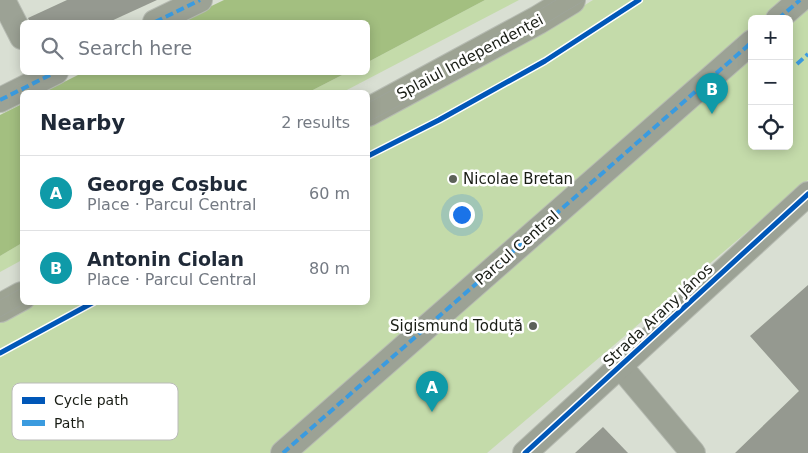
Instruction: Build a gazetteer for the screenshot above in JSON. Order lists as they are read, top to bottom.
{
  "streets": {
    "main road": ["Splaiul Independenței"],
    "street": ["Parcul Central", "Strada Arany János"]
  },
  "places": ["Nicolae Bretan", "Sigismund Toduță"],
  "legend": ["Cycle path", "Path"],
  "page": {
    "map_buttons": ["+", "−"],
    "search": "Search here",
    "pins": ["B", "A"],
    "heading": ["Nearby", "2 results"],
    "list": [
      {
        "mark": "A",
        "name": "George Coșbuc",
        "note": "Place · Parcul Central",
        "value": "60 m"
      },
      {
        "mark": "B",
        "name": "Antonin Ciolan",
        "note": "Place · Parcul Central",
        "value": "80 m"
      }
    ]
  }
}
